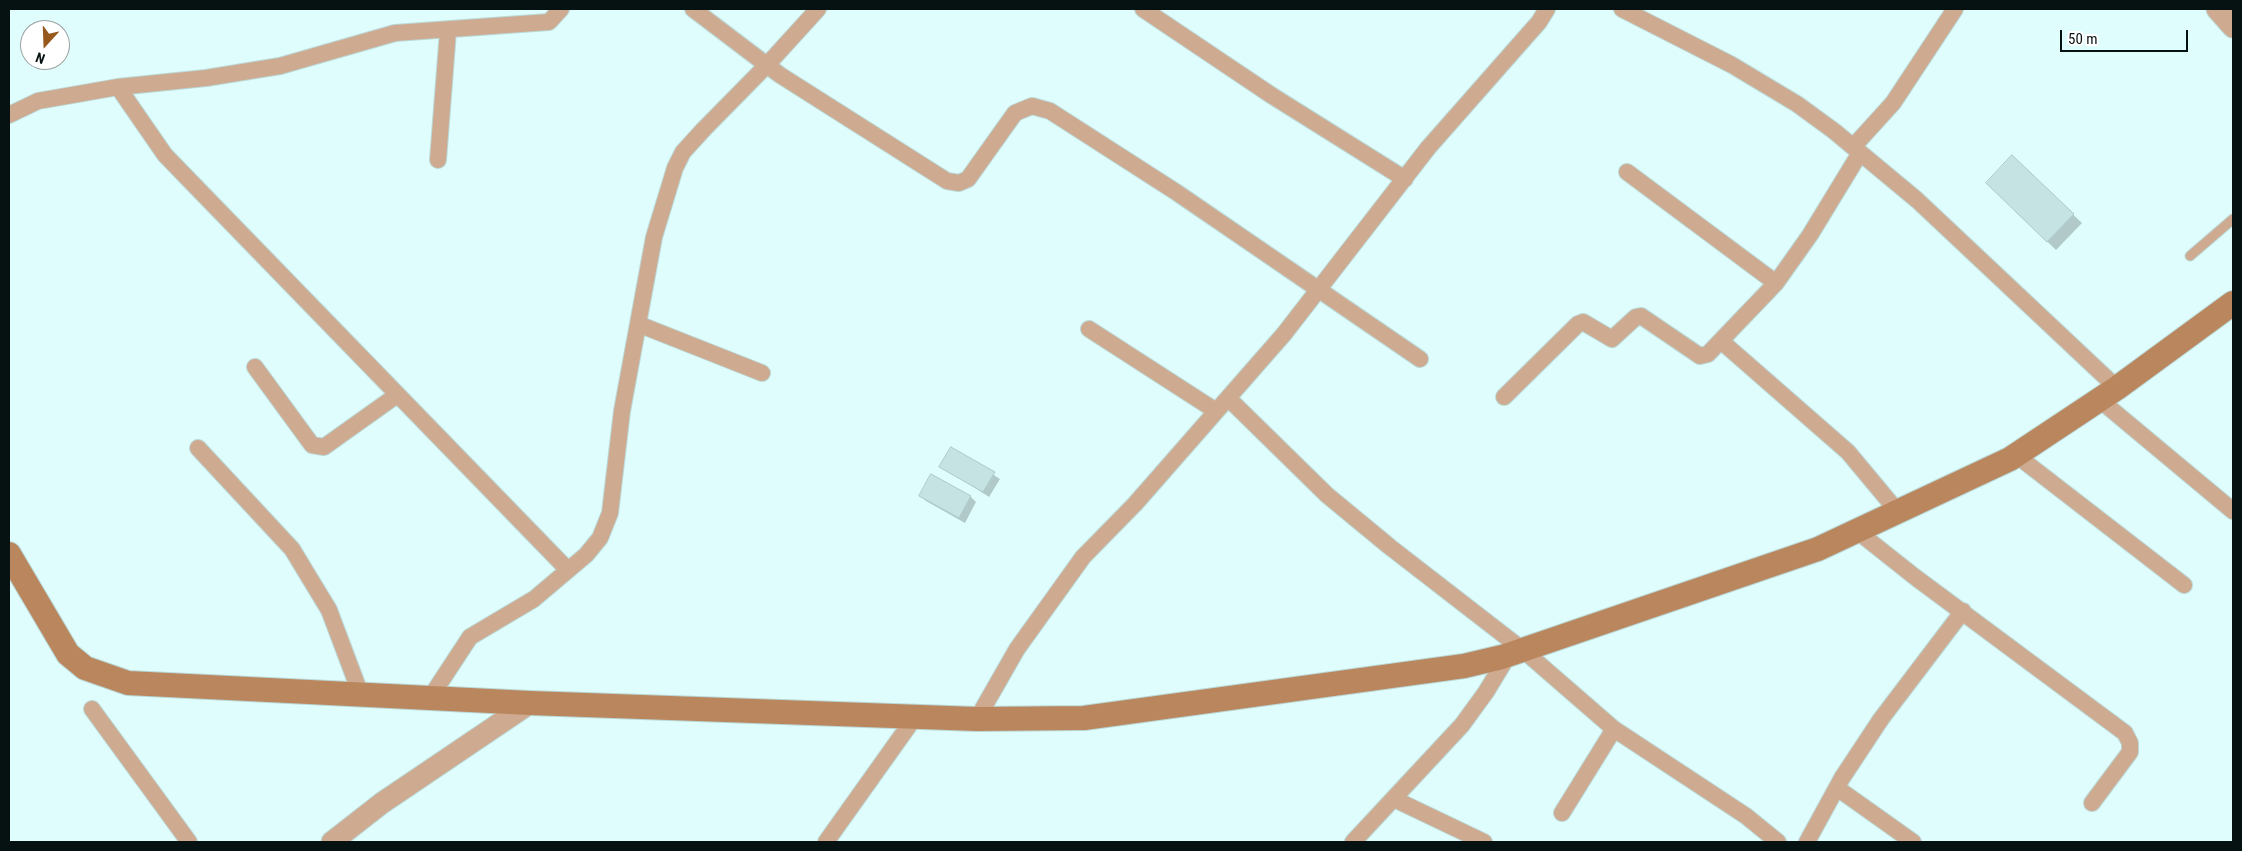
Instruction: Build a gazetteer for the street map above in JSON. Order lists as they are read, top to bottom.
{
  "scale_bar": "50 m",
  "north": "bottom"
}
